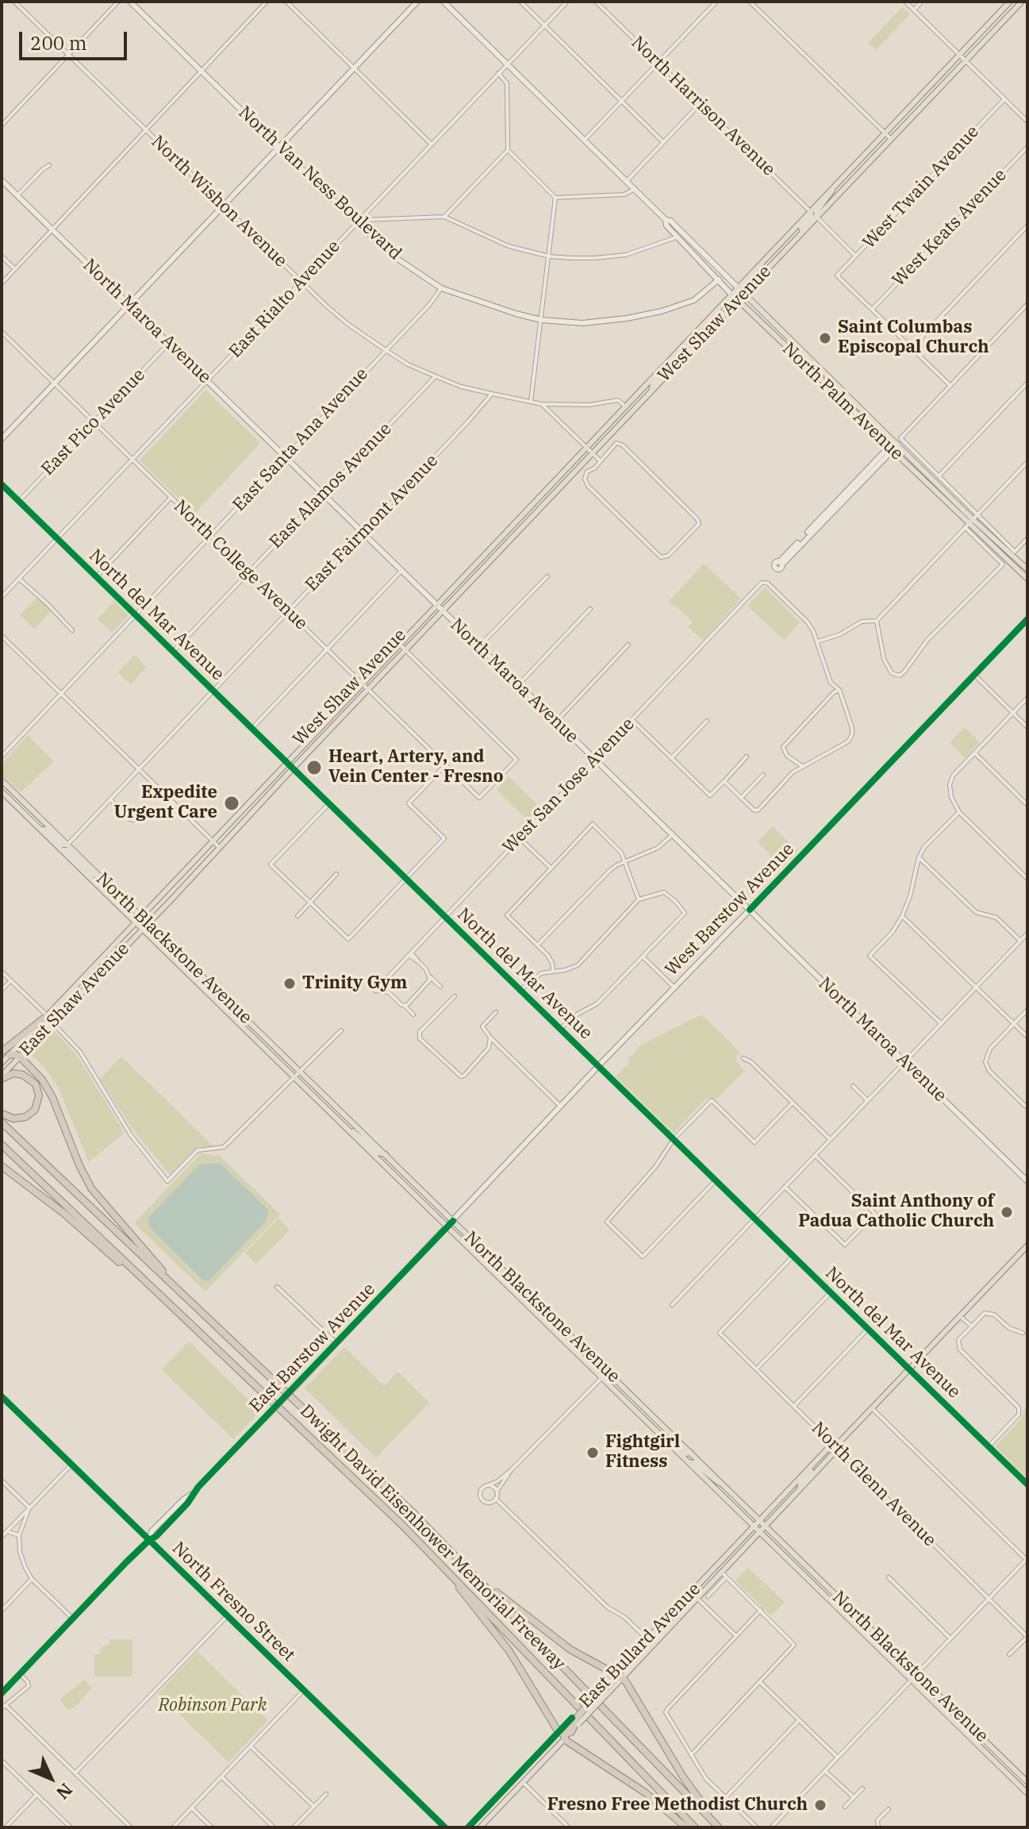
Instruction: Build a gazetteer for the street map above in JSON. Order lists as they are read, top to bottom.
{
  "streets": {
    "highway": ["Dwight David Eisenhower Memorial Freeway"],
    "main road": [
      "North Van Ness Boulevard",
      "North Maroa Avenue",
      "West Shaw Avenue",
      "North Palm Avenue",
      "West Barstow Avenue",
      "North Blackstone Avenue",
      "East Shaw Avenue",
      "East Barstow Avenue",
      "North Fresno Street",
      "East Bullard Avenue"
    ],
    "street": [
      "North Harrison Avenue",
      "West Twain Avenue",
      "North Wishon Avenue",
      "West Keats Avenue",
      "East Rialto Avenue",
      "East Pico Avenue",
      "East Santa Ana Avenue",
      "East Alamos Avenue",
      "East Fairmont Avenue",
      "North College Avenue",
      "North del Mar Avenue",
      "West San Jose Avenue",
      "North Glenn Avenue"
    ]
  },
  "crossings": [
    ["North Harrison Avenue", "West Shaw Avenue"],
    ["North Van Ness Boulevard", "East Rialto Avenue"],
    ["North Van Ness Boulevard", "North Palm Avenue"],
    ["North Van Ness Boulevard", "East Santa Ana Avenue"],
    ["West Twain Avenue", "West Keats Avenue"],
    ["North Wishon Avenue", "East Rialto Avenue"],
    ["North Wishon Avenue", "West Shaw Avenue"],
    ["North Wishon Avenue", "East Santa Ana Avenue"],
    ["North Wishon Avenue", "East Alamos Avenue"],
    ["North Wishon Avenue", "East Fairmont Avenue"],
    ["East Rialto Avenue", "North Maroa Avenue"],
    ["East Rialto Avenue", "North Palm Avenue"],
    ["East Rialto Avenue", "North College Avenue"],
    ["East Rialto Avenue", "North del Mar Avenue"],
    ["North Maroa Avenue", "West Shaw Avenue"],
    ["North Maroa Avenue", "East Pico Avenue"],
    ["North Maroa Avenue", "East Santa Ana Avenue"],
    ["North Maroa Avenue", "East Alamos Avenue"],
    ["North Maroa Avenue", "East Fairmont Avenue"],
    ["North Maroa Avenue", "West San Jose Avenue"],
    ["North Maroa Avenue", "West Barstow Avenue"],
    ["West Shaw Avenue", "North Palm Avenue"],
    ["West Shaw Avenue", "North College Avenue"],
    ["West Shaw Avenue", "North del Mar Avenue"],
    ["West Shaw Avenue", "North Blackstone Avenue"],
    ["West Shaw Avenue", "East Shaw Avenue"],
    ["East Pico Avenue", "North College Avenue"],
    ["East Pico Avenue", "North del Mar Avenue"],
    ["East Santa Ana Avenue", "North College Avenue"],
    ["East Santa Ana Avenue", "North del Mar Avenue"],
    ["East Alamos Avenue", "North College Avenue"],
    ["East Alamos Avenue", "North del Mar Avenue"],
    ["East Fairmont Avenue", "North College Avenue"],
    ["East Fairmont Avenue", "North del Mar Avenue"],
    ["East Fairmont Avenue", "North Blackstone Avenue"],
    ["North del Mar Avenue", "West San Jose Avenue"],
    ["North del Mar Avenue", "West Barstow Avenue"],
    ["North del Mar Avenue", "North Glenn Avenue"],
    ["West Barstow Avenue", "North Blackstone Avenue"],
    ["West Barstow Avenue", "East Barstow Avenue"],
    ["North Blackstone Avenue", "East Shaw Avenue"],
    ["North Blackstone Avenue", "East Barstow Avenue"],
    ["North Blackstone Avenue", "East Bullard Avenue"],
    ["East Barstow Avenue", "North Fresno Street"]
  ],
  "parks": ["Robinson Park"],
  "places": [
    "Saint Columbas Episcopal Church",
    "Heart, Artery, and Vein Center - Fresno",
    "Expedite Urgent Care",
    "Trinity Gym",
    "Saint Anthony of Padua Catholic Church",
    "Fightgirl Fitness",
    "Fresno Free Methodist Church"
  ],
  "scale_bar": "200 m",
  "north": "bottom right"
}
